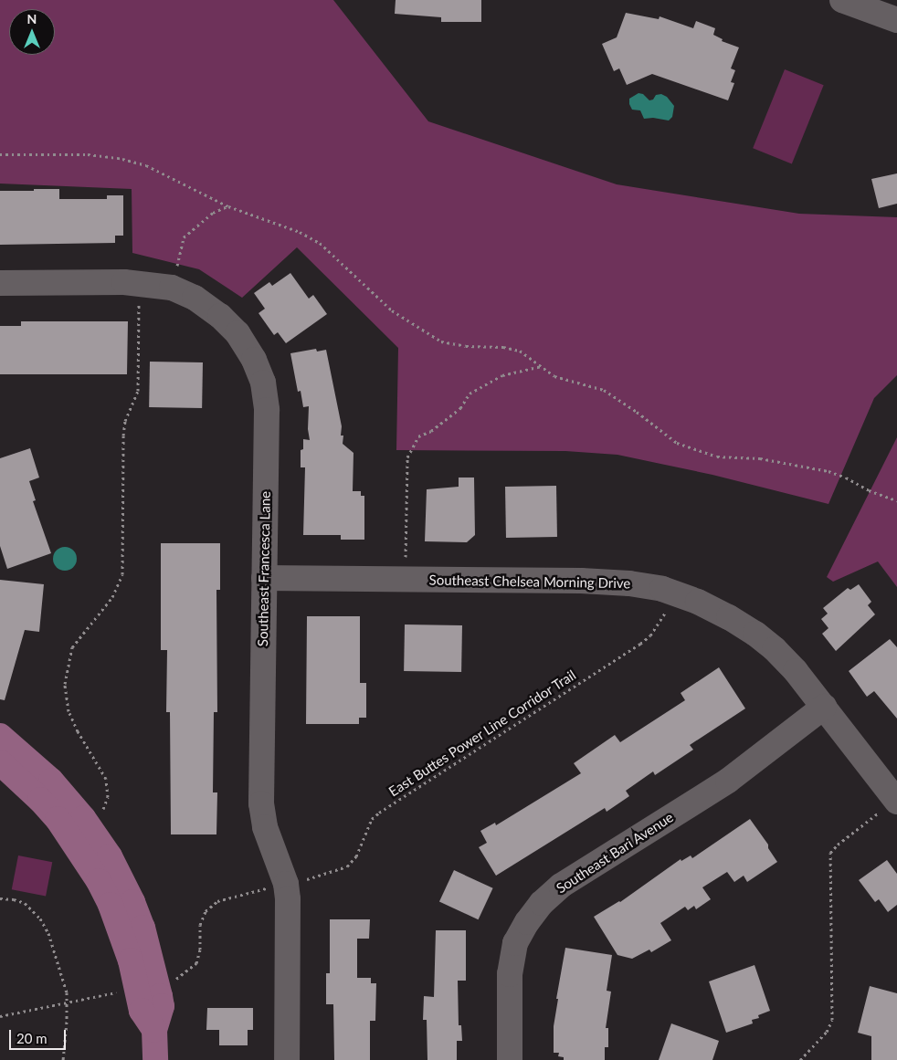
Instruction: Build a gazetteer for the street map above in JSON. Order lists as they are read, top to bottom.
{
  "streets": {
    "street": ["Southeast Francesca Lane", "Southeast Chelsea Morning Drive", "Southeast Bari Avenue"],
    "path": ["East Buttes Power Line Corridor Trail"]
  },
  "crossings": [
    ["Southeast Francesca Lane", "Southeast Chelsea Morning Drive"],
    ["Southeast Chelsea Morning Drive", "East Buttes Power Line Corridor Trail"],
    ["Southeast Chelsea Morning Drive", "Southeast Bari Avenue"]
  ],
  "scale_bar": "20 m",
  "north": "top"
}
